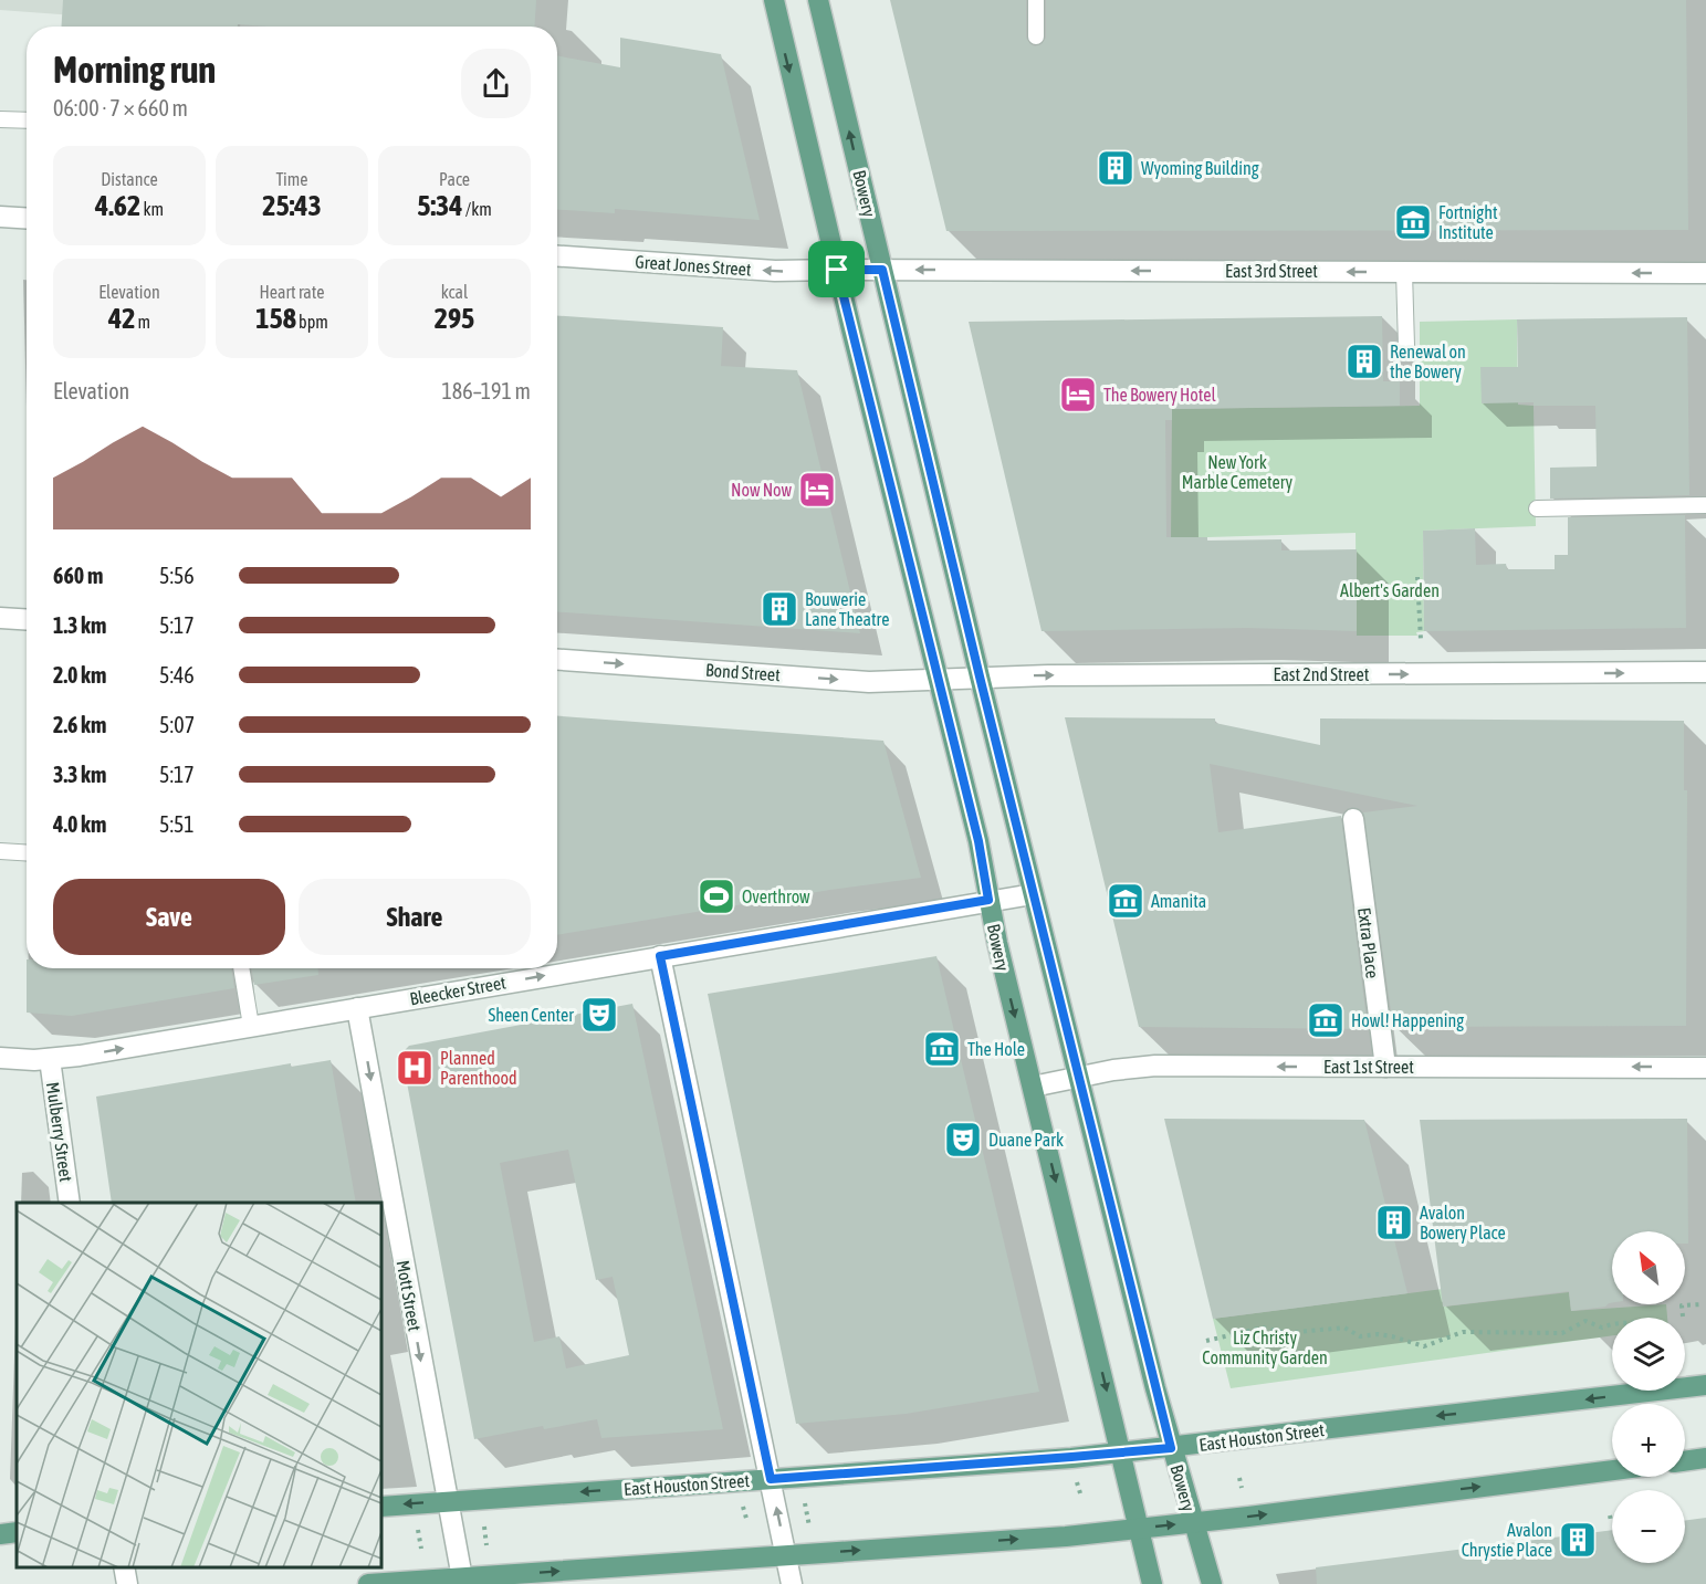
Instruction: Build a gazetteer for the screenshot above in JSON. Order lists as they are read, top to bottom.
{
  "streets": {
    "main road": ["Bowery", "East Houston Street"],
    "street": [
      "Great Jones Street",
      "East 3rd Street",
      "Bond Street",
      "East 2nd Street",
      "Extra Place",
      "Bleecker Street",
      "East 1st Street",
      "Mulberry Street",
      "Mott Street"
    ]
  },
  "crossings": [
    ["Bowery", "Great Jones Street"],
    ["Bowery", "East 3rd Street"],
    ["Bowery", "Bond Street"],
    ["Bowery", "East 2nd Street"],
    ["Bowery", "Bleecker Street"],
    ["Bowery", "East 1st Street"],
    ["Bowery", "East Houston Street"],
    ["Great Jones Street", "East 3rd Street"],
    ["Bond Street", "East 2nd Street"],
    ["Extra Place", "East 1st Street"],
    ["Bleecker Street", "Mulberry Street"],
    ["Bleecker Street", "Mott Street"],
    ["Mott Street", "East Houston Street"]
  ],
  "one_way": [
    "Great Jones Street",
    "East 3rd Street",
    "Bond Street",
    "East 2nd Street",
    "Bleecker Street",
    "East 1st Street",
    "Mott Street"
  ],
  "parks": ["New York Marble Cemetery", "Albert's Garden", "Liz Christy Community Garden"],
  "places": {
    "building": [
      "Wyoming Building",
      "Renewal on the Bowery",
      "Bouwerie Lane Theatre",
      "Avalon Bowery Place",
      "Avalon Chrystie Place"
    ],
    "museum": [
      "Fortnight Institute",
      "Amanita",
      "Howl! Happening",
      "The Hole"
    ],
    "hotel": ["The Bowery Hotel", "Now Now"],
    "sports": ["Overthrow"],
    "theatre": ["Sheen Center", "Duane Park"],
    "hospital": ["Planned Parenthood"]
  },
  "north": "top left",
  "page": {
    "heading": ["Morning run", "06:00 · 7 × 660 m"],
    "stats": [
      ["Distance", "4.62 km"],
      ["Time", "25:43"],
      ["Pace", "5:34 /km"],
      ["Elevation", "42 m"],
      ["Heart rate", "158 bpm"],
      ["kcal", "295"]
    ],
    "chart": ["Elevation", "186–191 m"],
    "list": [
      {
        "name": "660 m",
        "note": "5:56"
      },
      {
        "name": "1.3 km",
        "note": "5:17"
      },
      {
        "name": "2.0 km",
        "note": "5:46"
      },
      {
        "name": "2.6 km",
        "note": "5:07"
      },
      {
        "name": "3.3 km",
        "note": "5:17"
      },
      {
        "name": "4.0 km",
        "note": "5:51"
      }
    ],
    "buttons": ["Save", "Share"],
    "map_buttons": ["+", "−"]
  }
}
